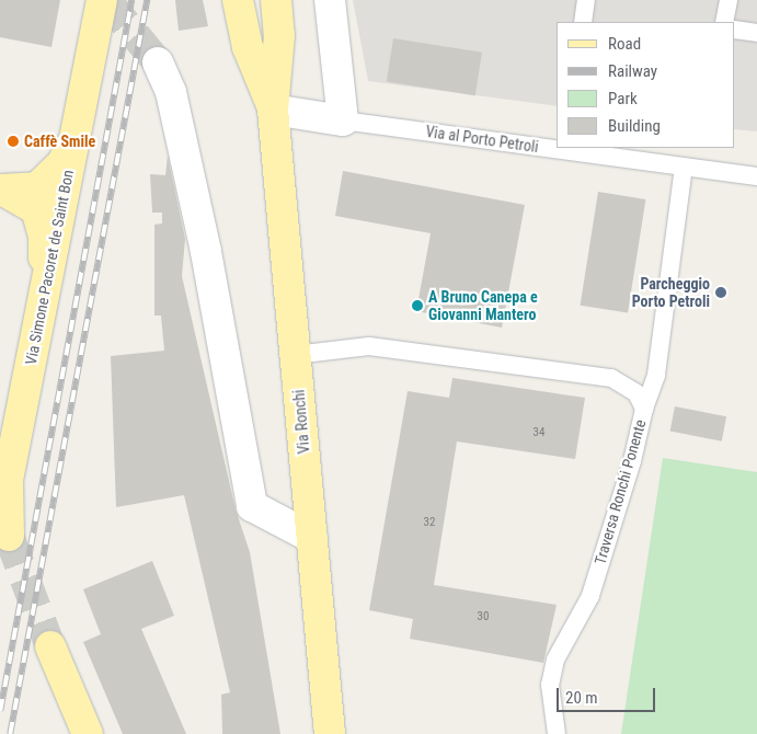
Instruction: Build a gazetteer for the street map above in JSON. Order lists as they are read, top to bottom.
{
  "streets": {
    "main road": ["Via Simone Pacoret de Saint Bon", "Via Ronchi"],
    "street": ["Via al Porto Petroli"],
    "lane": ["Traversa Ronchi Ponente"]
  },
  "crossings": [
    ["Via al Porto Petroli", "Via Ronchi"],
    ["Via Ronchi", "Traversa Ronchi Ponente"]
  ],
  "places": ["Caffè Smile", "Parcheggio Porto Petroli", "A Bruno Canepa e Giovanni Mantero"],
  "house_numbers": ["34", "32", "30"],
  "legend": [
    "Road",
    "Railway",
    "Park",
    "Building"
  ],
  "scale_bar": "20 m"
}
